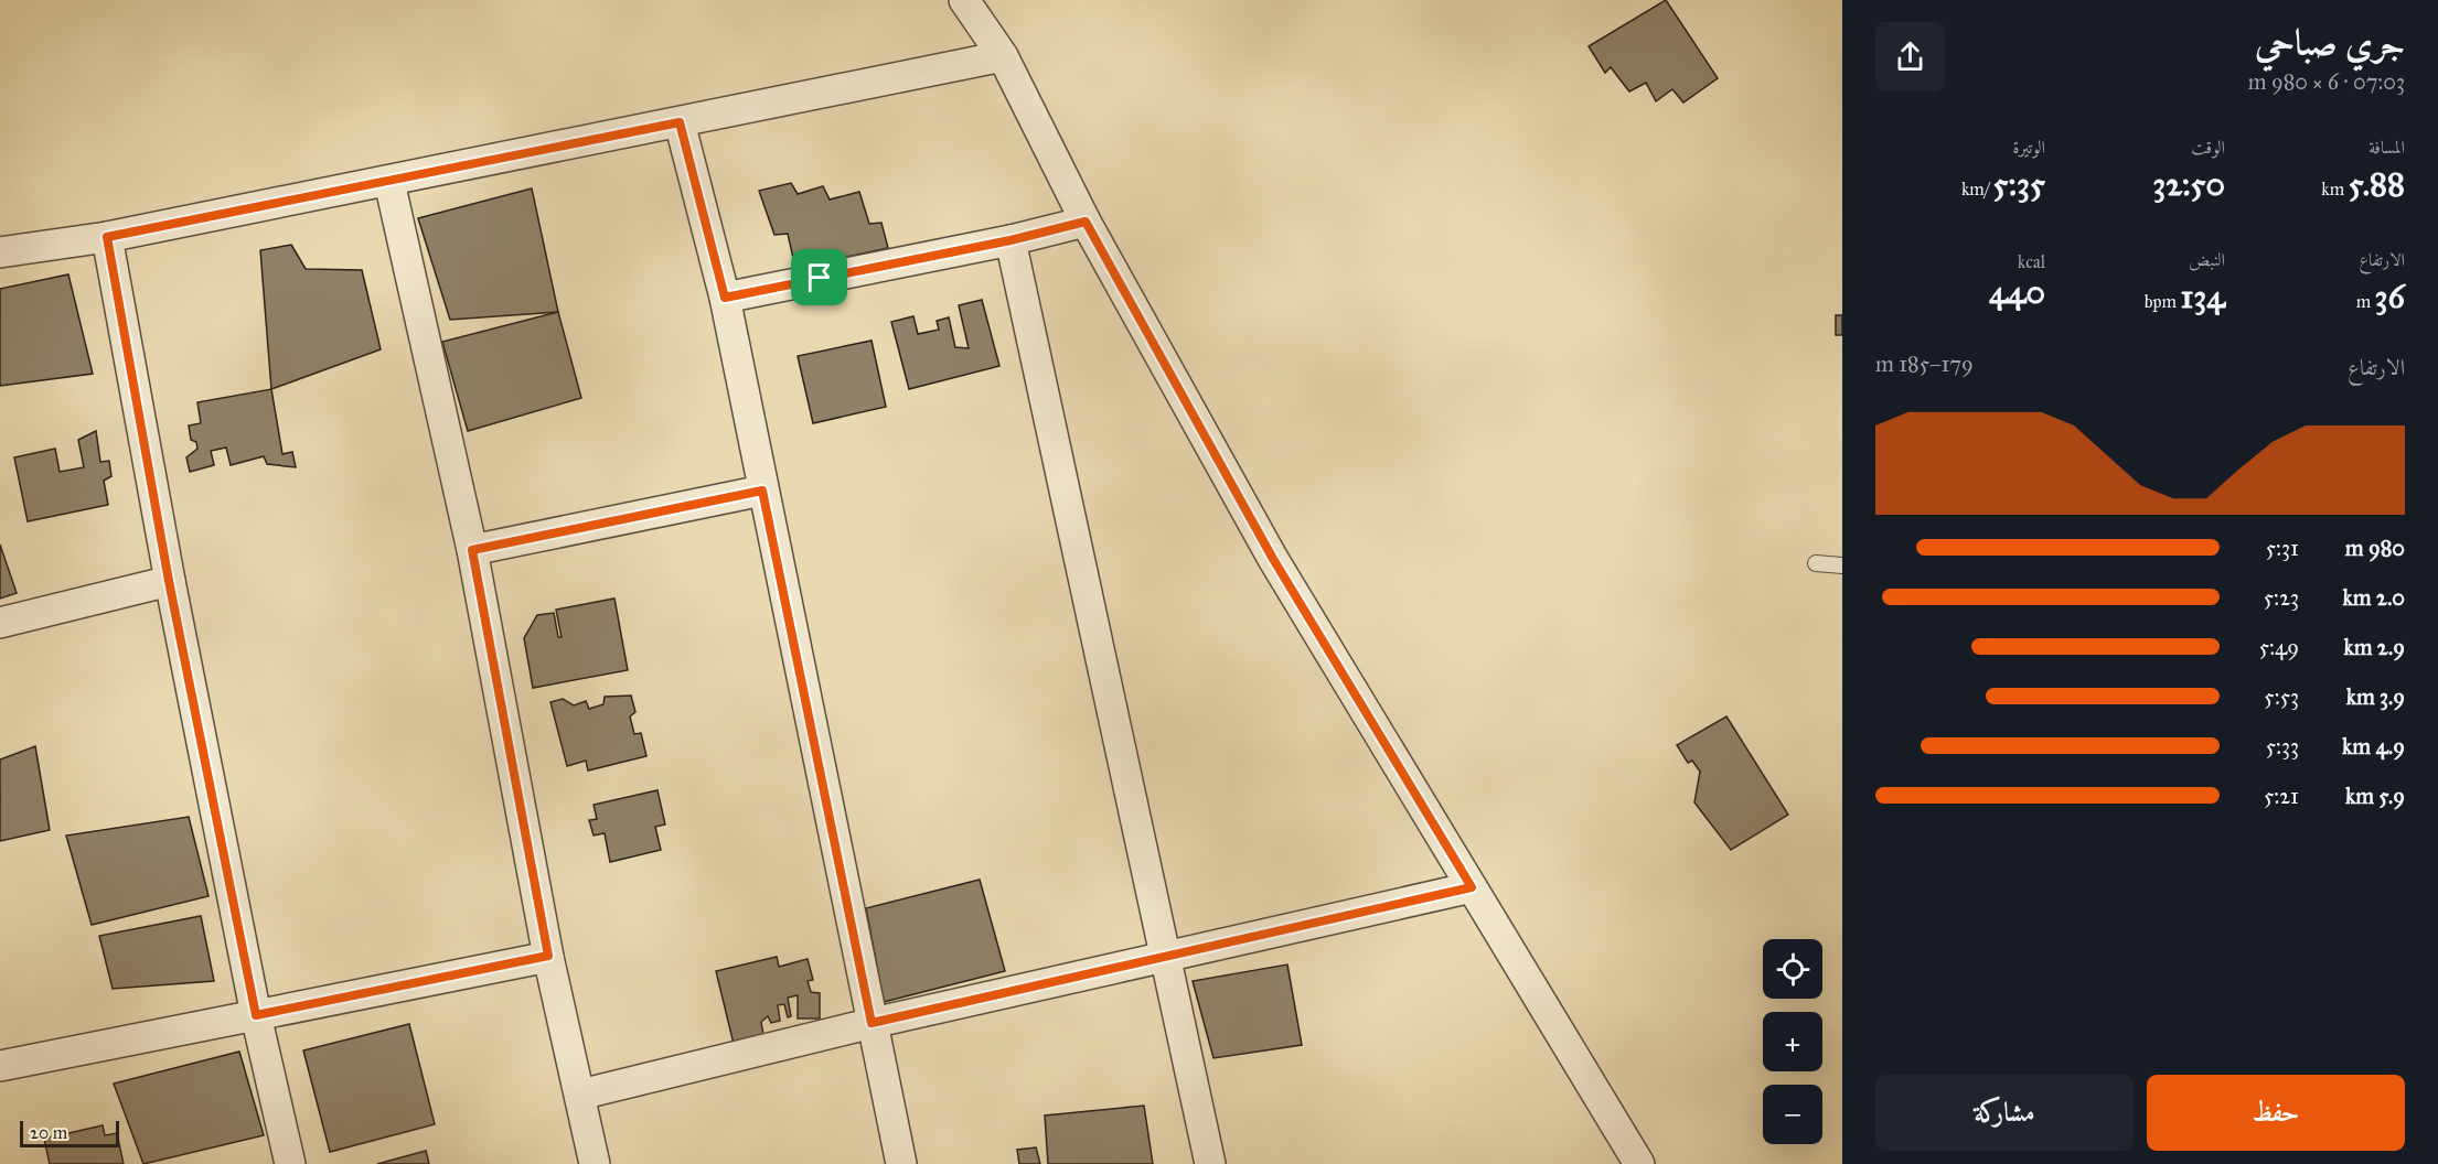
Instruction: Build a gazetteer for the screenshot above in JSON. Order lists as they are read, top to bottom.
{
  "scale_bar": "20 m",
  "page": {
    "heading": ["جري صباحي", "07:03 · 6 × 980 m"],
    "stats": [
      ["المسافة", "5.88 km"],
      ["الوقت", "32:50"],
      ["الوتيرة", "5:35 /km"],
      ["الارتفاع", "36 m"],
      ["النبض", "134 bpm"],
      ["kcal", "440"]
    ],
    "chart": ["الارتفاع", "179–185 m"],
    "list": [
      {
        "name": "980 m",
        "note": "5:31"
      },
      {
        "name": "2.0 km",
        "note": "5:23"
      },
      {
        "name": "2.9 km",
        "note": "5:49"
      },
      {
        "name": "3.9 km",
        "note": "5:53"
      },
      {
        "name": "4.9 km",
        "note": "5:33"
      },
      {
        "name": "5.9 km",
        "note": "5:21"
      }
    ],
    "map_buttons": ["+", "−"],
    "buttons": ["حفظ", "مشاركة"],
    "scale": "20 m"
  }
}
